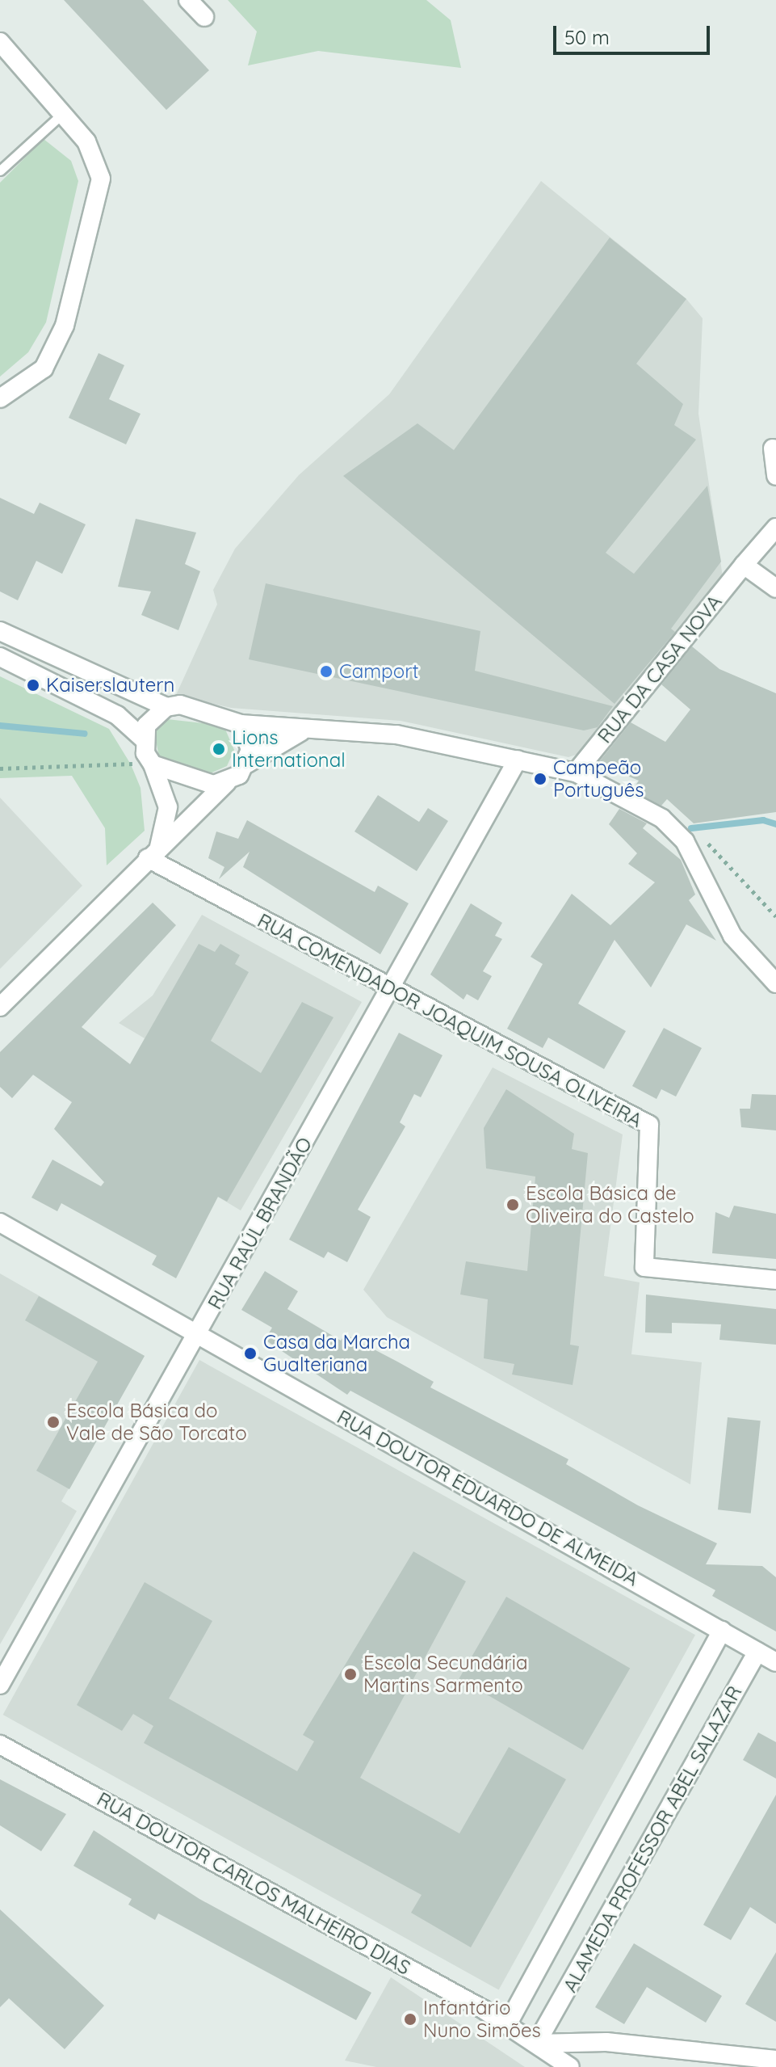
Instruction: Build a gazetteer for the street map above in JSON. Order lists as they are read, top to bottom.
{
  "streets": {
    "street": [
      "RUA DA CASA NOVA",
      "RUA COMENDADOR JOAQUIM SOUSA OLIVEIRA",
      "RUA RAÚL BRANDÃO",
      "RUA DOUTOR EDUARDO DE ALMEIDA",
      "ALAMEDA PROFESSOR ABEL SALAZAR",
      "RUA DOUTOR CARLOS MALHEIRO DIAS"
    ]
  },
  "crossings": [
    ["RUA COMENDADOR JOAQUIM SOUSA OLIVEIRA", "RUA RAÚL BRANDÃO"],
    ["RUA RAÚL BRANDÃO", "RUA DOUTOR EDUARDO DE ALMEIDA"],
    ["RUA DOUTOR EDUARDO DE ALMEIDA", "ALAMEDA PROFESSOR ABEL SALAZAR"],
    ["ALAMEDA PROFESSOR ABEL SALAZAR", "RUA DOUTOR CARLOS MALHEIRO DIAS"]
  ],
  "places": [
    "Camport",
    "Kaiserslautern",
    "Lions International",
    "Campeão Português",
    "Escola Básica de Oliveira do Castelo",
    "Casa da Marcha Gualteriana",
    "Escola Básica do Vale de São Torcato",
    "Escola Secundária Martins Sarmento",
    "Infantário Nuno Simões"
  ],
  "scale_bar": "50 m"
}
